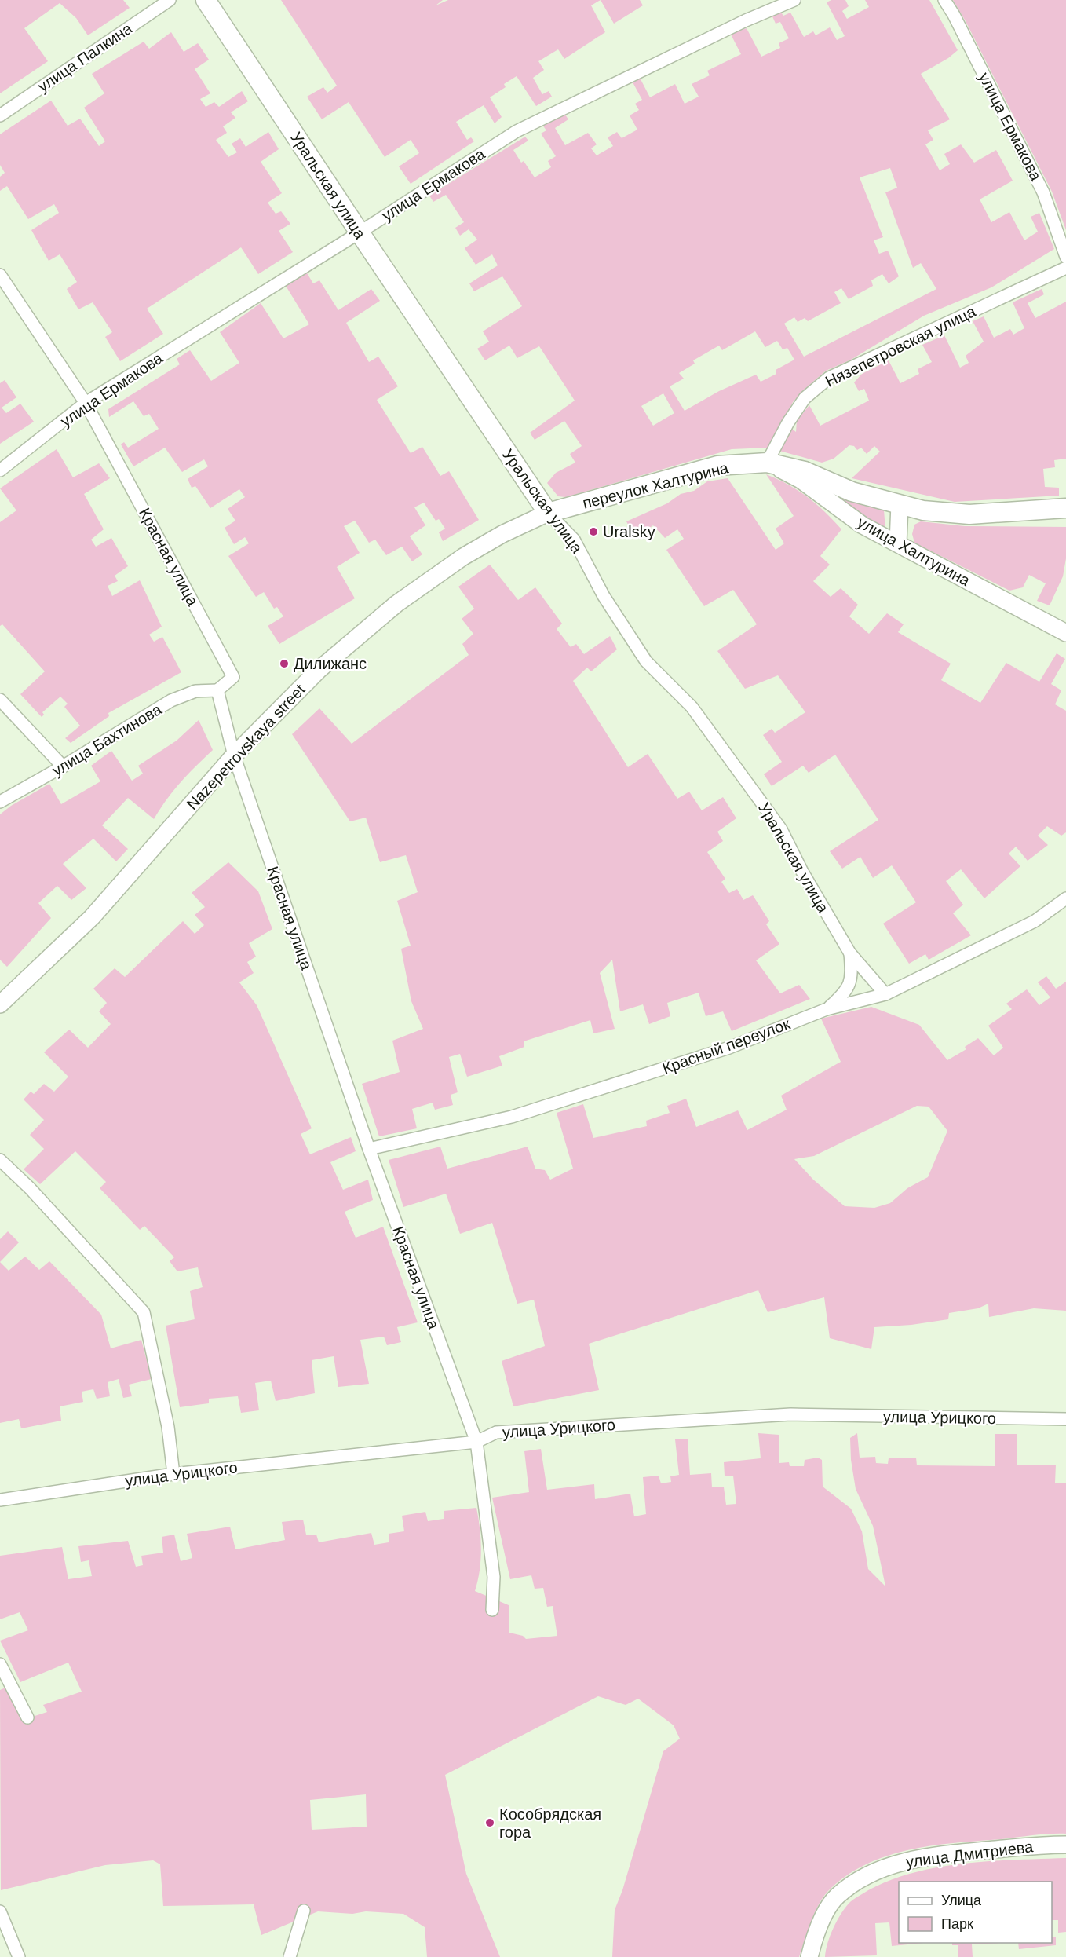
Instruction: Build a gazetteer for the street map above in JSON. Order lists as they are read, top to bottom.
{
  "streets": {
    "main road": [
      "Уральская улица",
      "переулок Халтурина",
      "улица Халтурина",
      "Nazepetrovskaya street",
      "улица Дмитриева"
    ],
    "street": [
      "улица Палкина",
      "улица Ермакова",
      "Нязепетровская улица",
      "Красная улица",
      "улица Бахтинова",
      "Красный переулок",
      "улица Урицкого"
    ]
  },
  "crossings": [
    ["улица Ермакова", "Уральская улица"],
    ["улица Ермакова", "Красная улица"],
    ["Уральская улица", "переулок Халтурина"],
    ["Уральская улица", "Nazepetrovskaya street"],
    ["Уральская улица", "Красный переулок"],
    ["Нязепетровская улица", "переулок Халтурина"],
    ["Нязепетровская улица", "улица Халтурина"],
    ["переулок Халтурина", "улица Халтурина"],
    ["переулок Халтурина", "Nazepetrovskaya street"],
    ["Красная улица", "улица Бахтинова"],
    ["Красная улица", "Nazepetrovskaya street"],
    ["Красная улица", "Красный переулок"],
    ["Красная улица", "улица Урицкого"]
  ],
  "places": ["Uralsky", "Дилижанс", "Кособрядская гора"],
  "legend": ["Улица", "Парк"]
}
